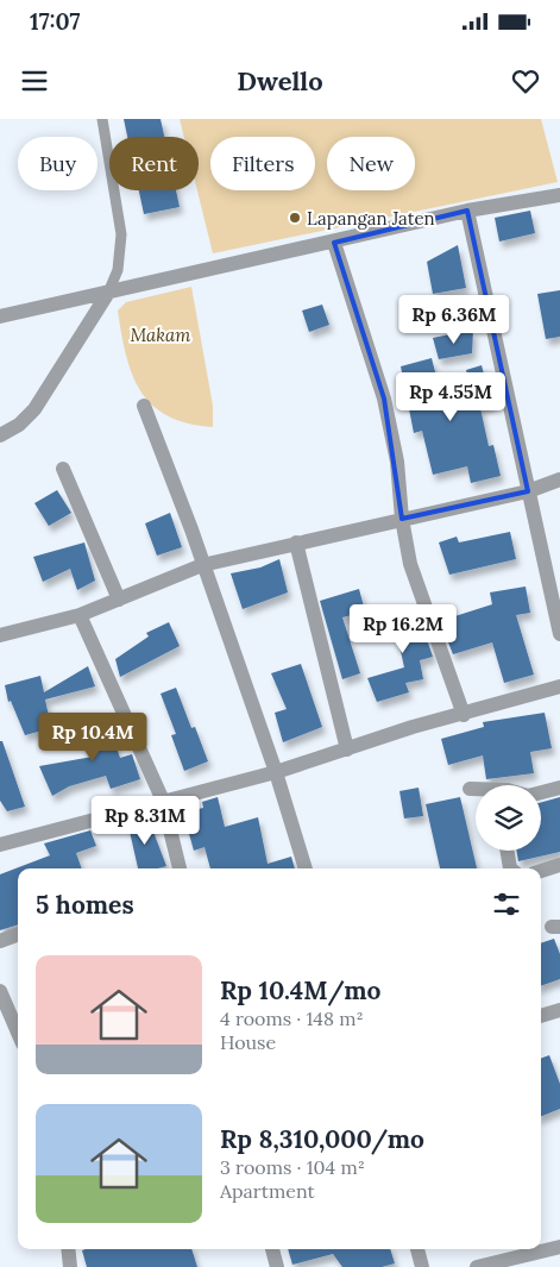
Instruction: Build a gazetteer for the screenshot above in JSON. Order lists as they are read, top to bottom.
{
  "parks": ["Makam"],
  "places": ["Lapangan Jaten"],
  "page": {
    "status": "17:07",
    "header": "Dwello",
    "chip": [
      "Buy",
      "Rent",
      "Filters",
      "New"
    ],
    "price": [
      "Rp 6.36M",
      "Rp 4.55M",
      "Rp 16.2M",
      "Rp 10.4M",
      "Rp 8.31M"
    ],
    "heading": "5 homes",
    "list": [
      {
        "name": "Rp 10.4M/mo",
        "note": "4 rooms · 148 m² · House"
      },
      {
        "name": "Rp 8,310,000/mo",
        "note": "3 rooms · 104 m² · Apartment"
      }
    ]
  }
}
